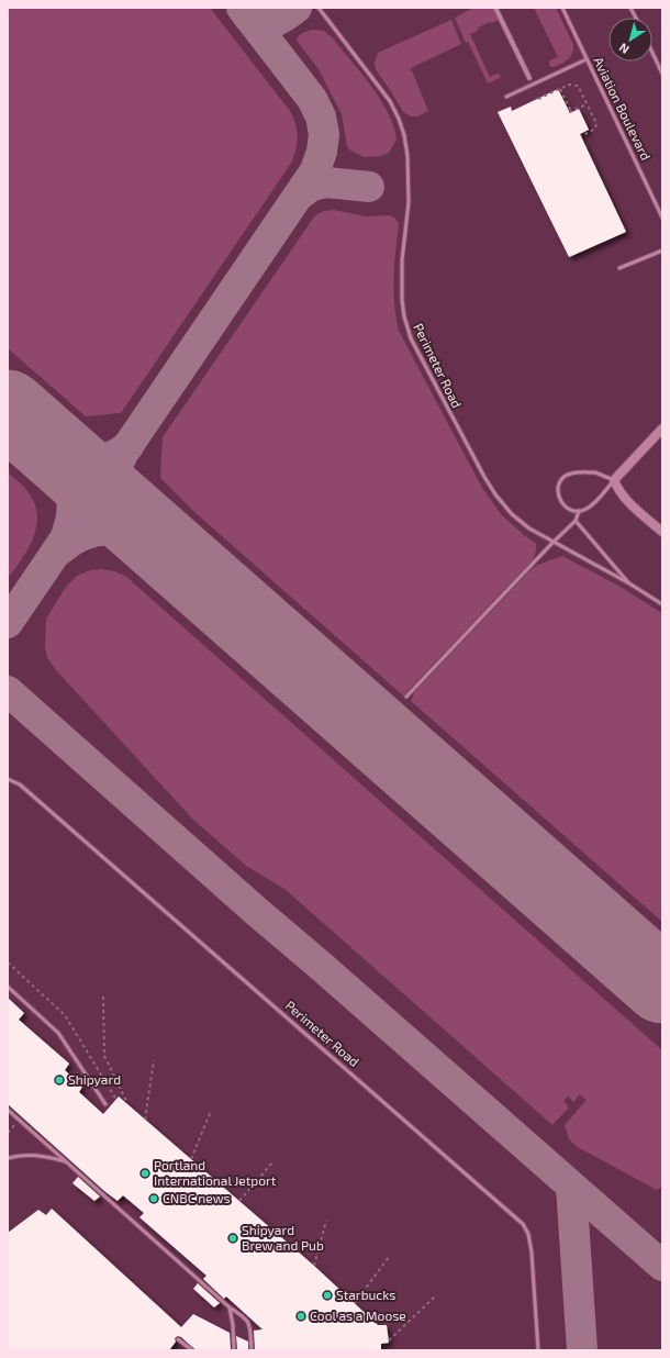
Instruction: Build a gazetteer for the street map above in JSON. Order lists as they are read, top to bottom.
{
  "streets": {
    "lane": ["Aviation Boulevard", "Perimeter Road"]
  },
  "places": [
    "Shipyard",
    "Portland International Jetport",
    "CNBC news",
    "Shipyard Brew and Pub",
    "Starbucks",
    "Cool as a Moose"
  ],
  "north": "bottom left"
}
